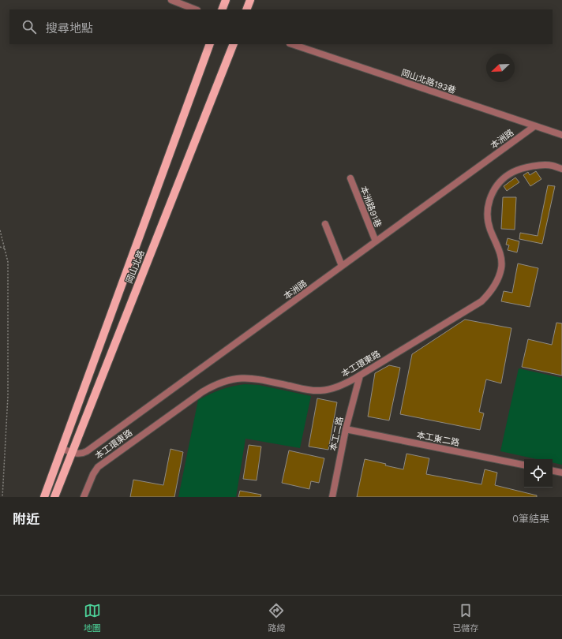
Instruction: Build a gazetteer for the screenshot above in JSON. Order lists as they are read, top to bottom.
{
  "streets": {
    "main road": ["岡山北路"],
    "street": [
      "岡山北路193巷",
      "本洲路",
      "本洲路91巷",
      "本工環東路",
      "本工二路",
      "本工東二路"
    ]
  },
  "crossings": [
    ["岡山北路193巷", "本洲路"],
    ["本洲路", "本洲路91巷"],
    ["本洲路", "岡山北路"],
    ["本工環東路", "本工二路"],
    ["本工二路", "本工東二路"]
  ],
  "north": "bottom left",
  "page": {
    "search": "搜尋地點",
    "heading": ["附近", "0筆結果"],
    "nav": ["地圖", "路線", "已儲存"]
  }
}
